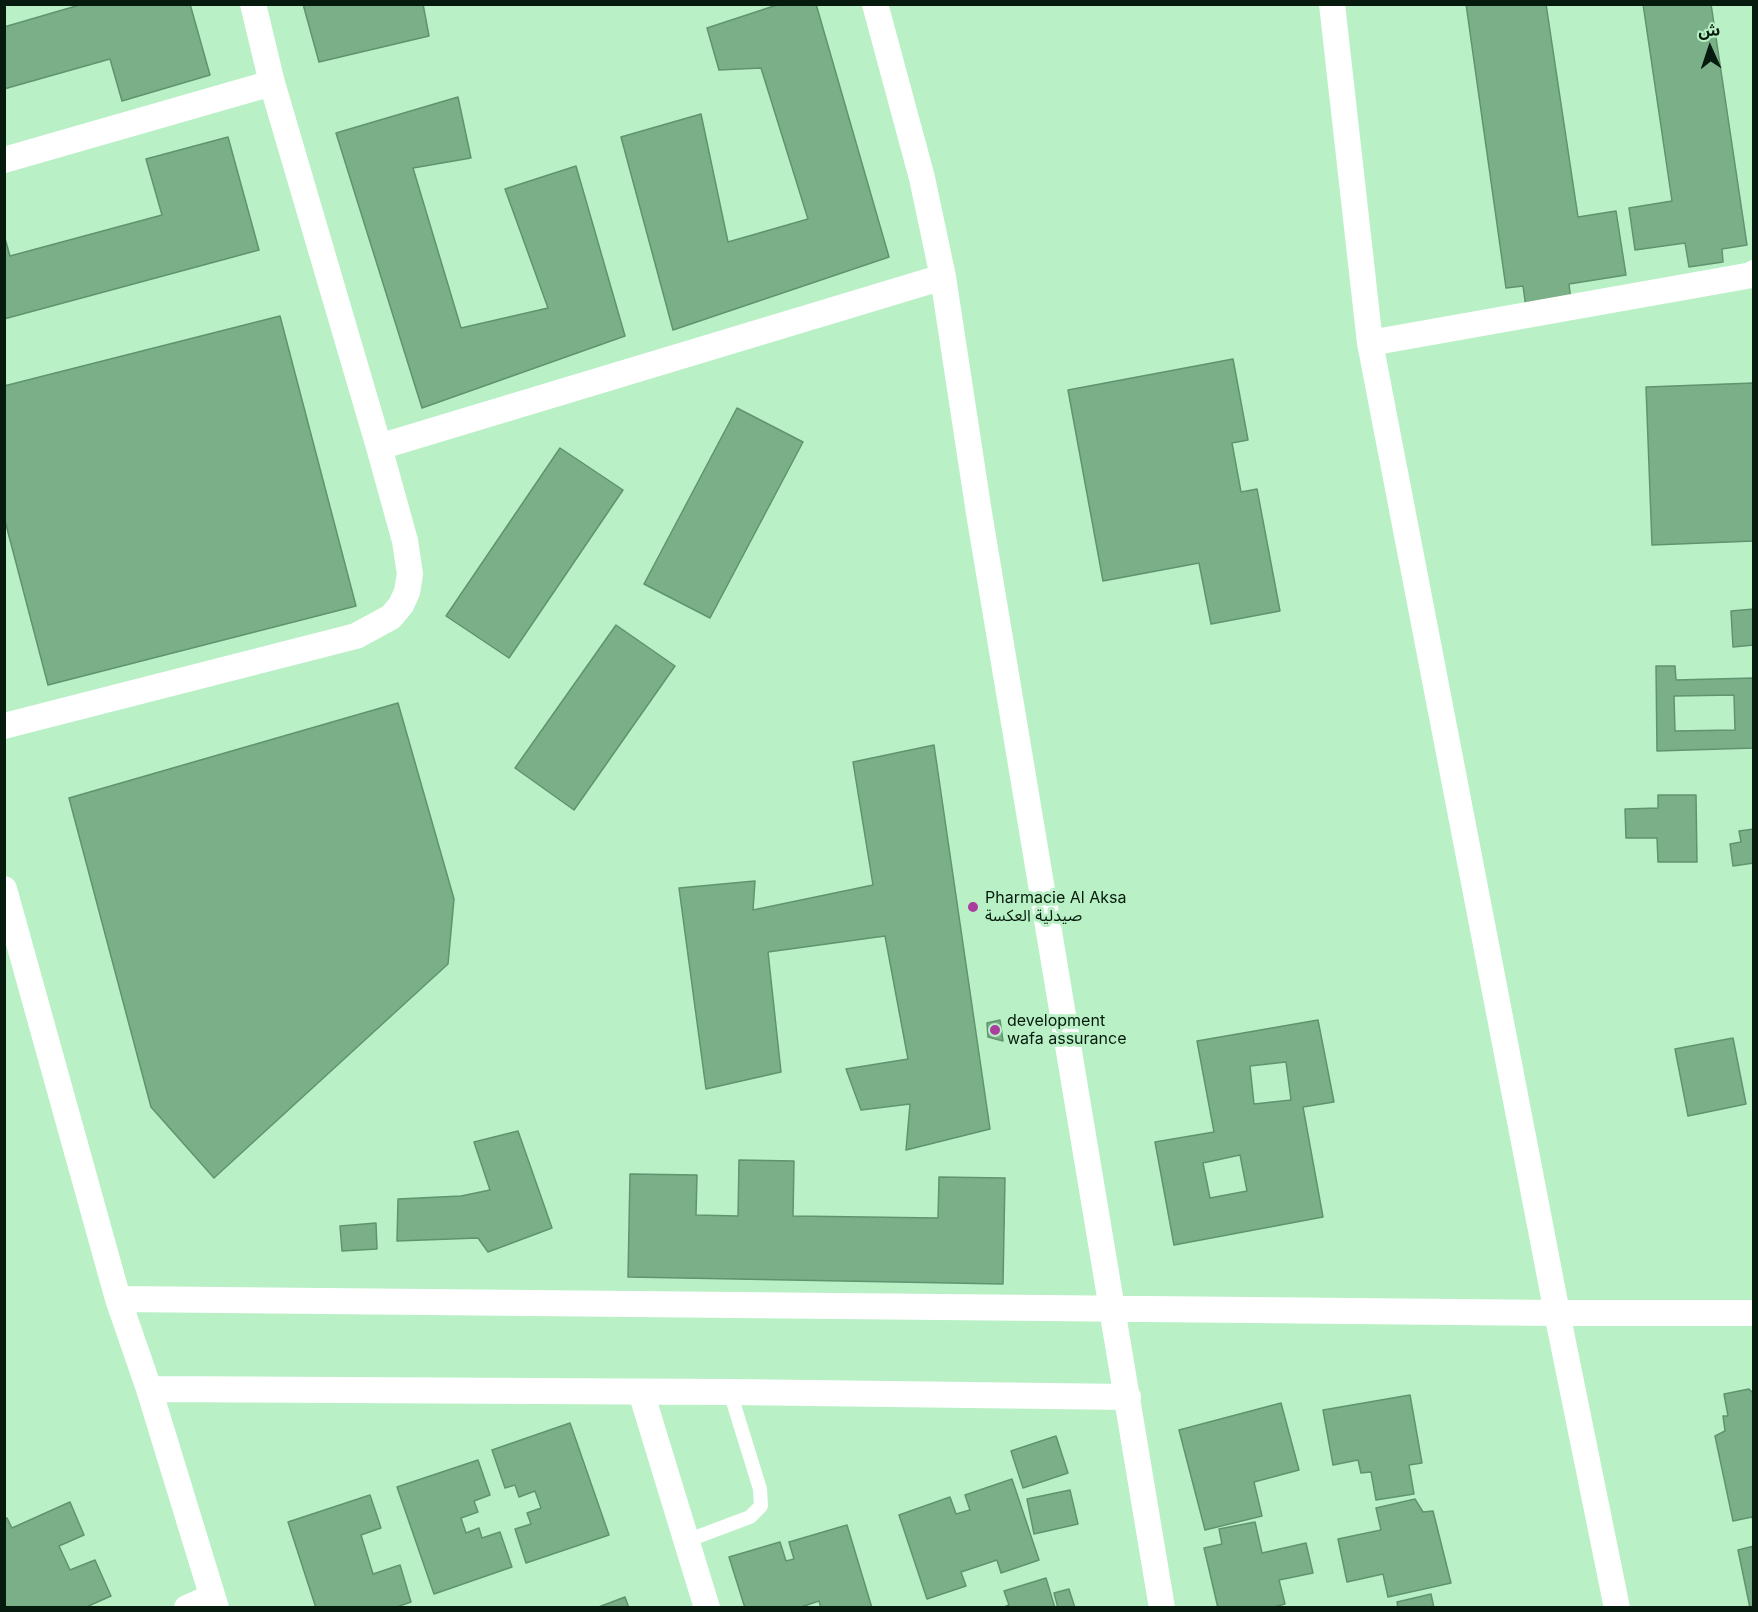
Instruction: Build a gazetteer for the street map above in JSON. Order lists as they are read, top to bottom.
{
  "places": ["Pharmacie Al Aksa صيدلية العكسة", "development wafa assurance"],
  "north": "top"
}
